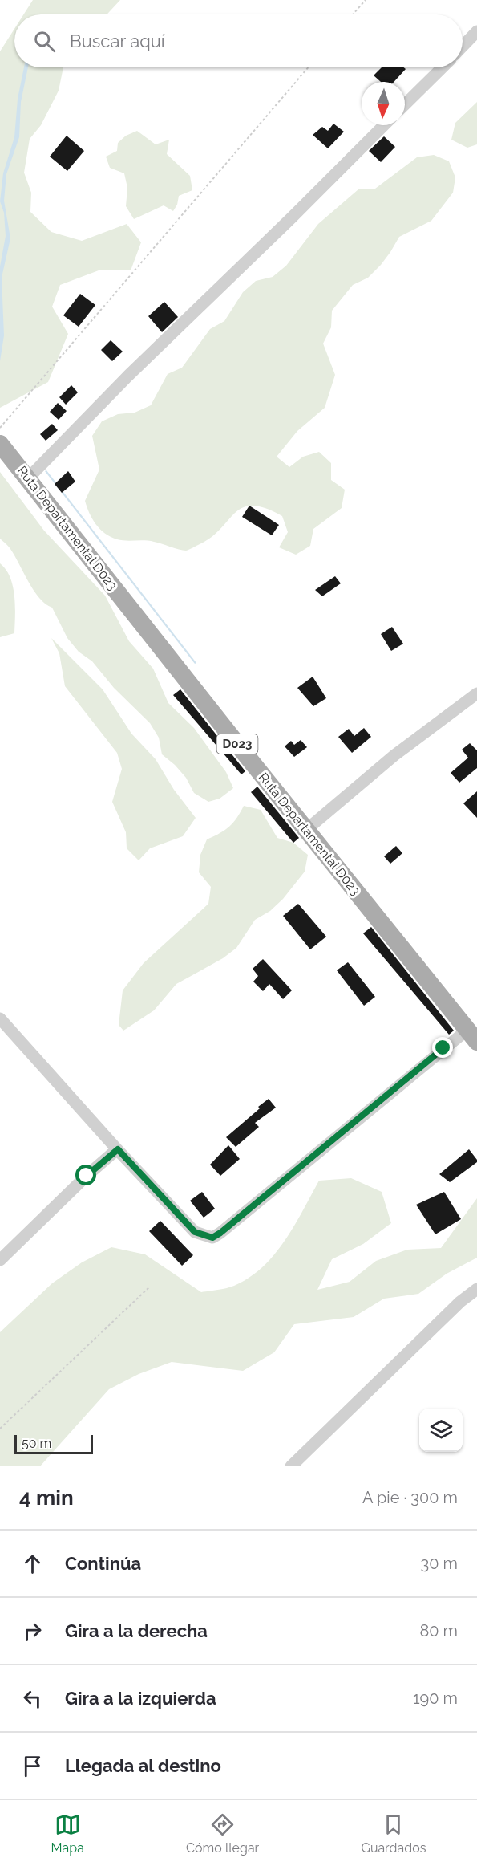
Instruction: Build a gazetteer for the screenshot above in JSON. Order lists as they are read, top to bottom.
{
  "streets": {
    "main road": ["Ruta Departamental D023", "D023"]
  },
  "scale_bar": "50 m",
  "north": "bottom",
  "page": {
    "search": "Buscar aquí",
    "scale": "50 m",
    "heading": ["4 min", "A pie · 300 m"],
    "list": [
      ["Continúa", "30 m"],
      ["Gira a la derecha", "80 m"],
      ["Gira a la izquierda", "190 m"],
      "Llegada al destino"
    ],
    "nav": ["Mapa", "Cómo llegar", "Guardados"]
  }
}
